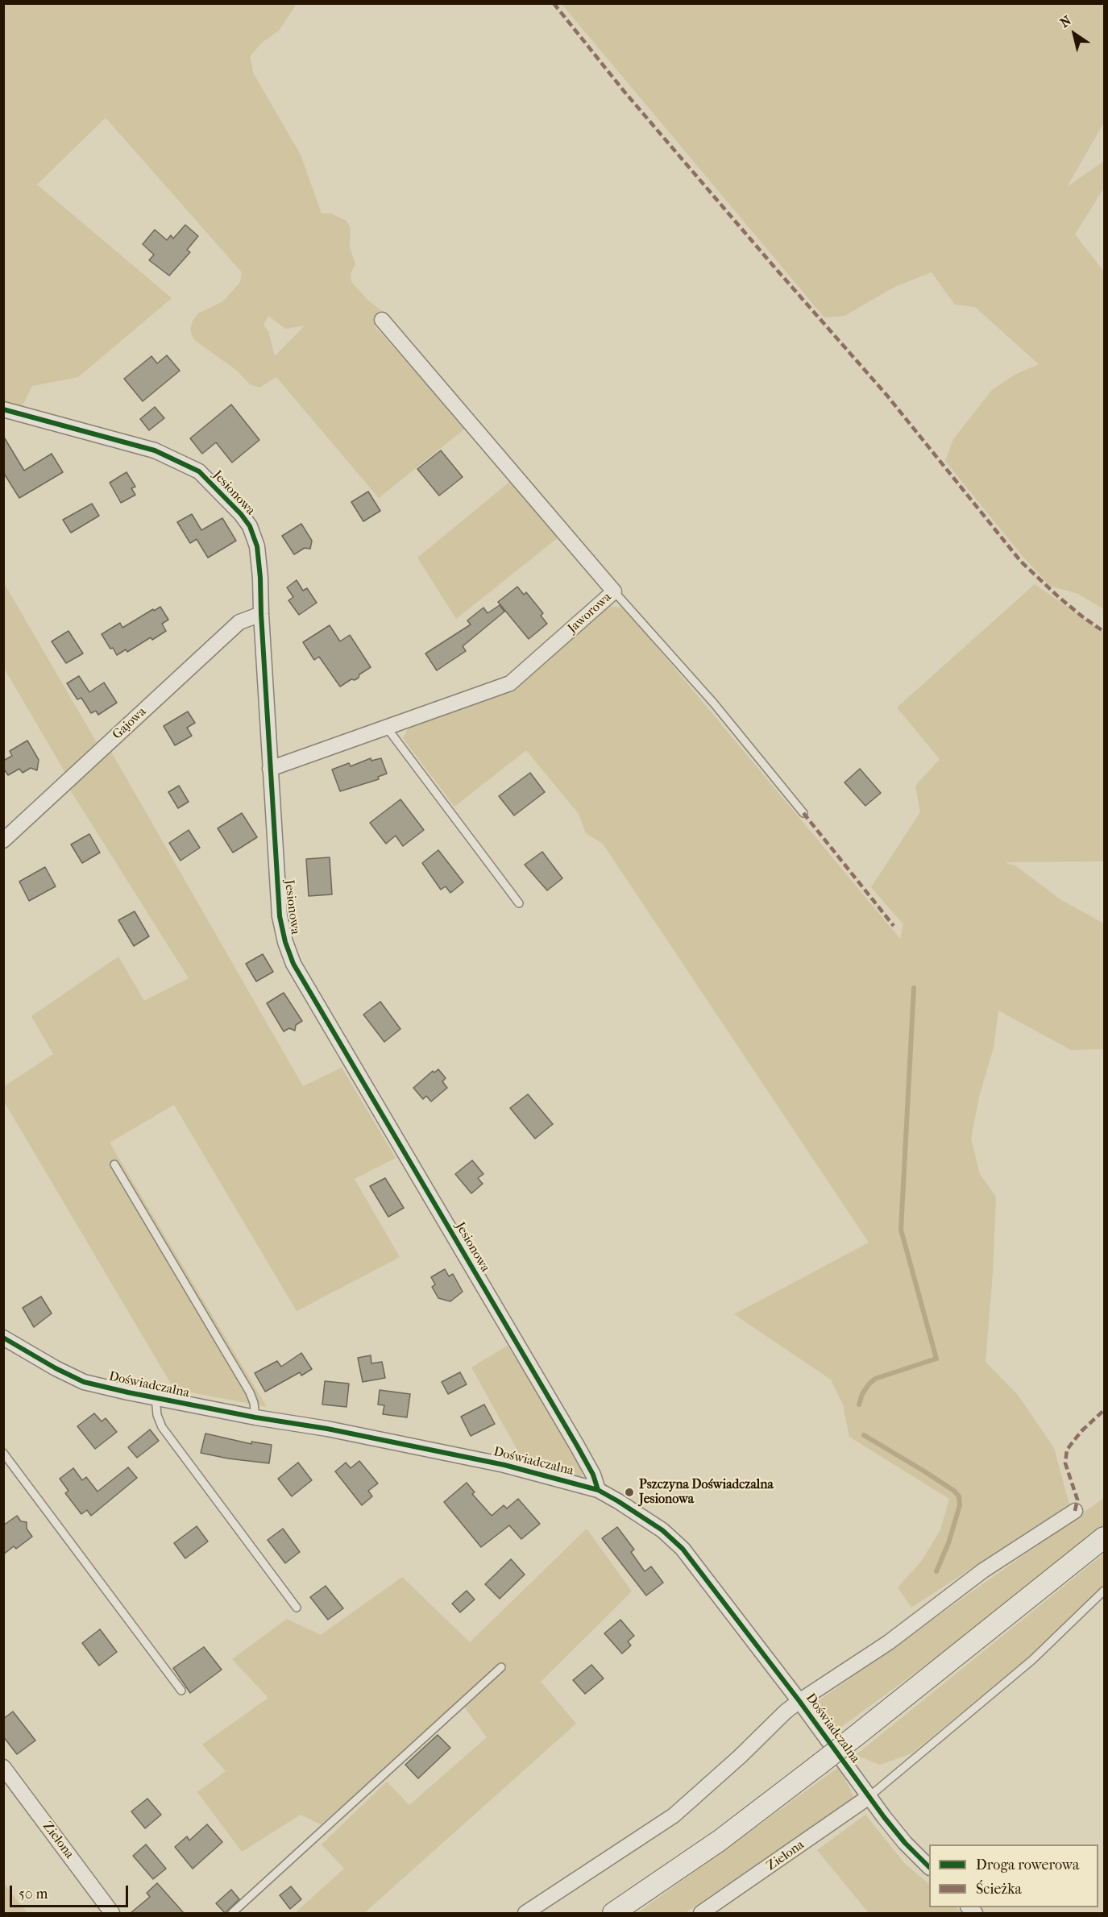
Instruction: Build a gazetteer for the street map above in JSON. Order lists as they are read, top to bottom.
{
  "streets": {
    "street": [
      "Jesionowa",
      "Jaworowa",
      "Gajowa",
      "Doświadczalna",
      "Zielona"
    ]
  },
  "crossings": [
    ["Jesionowa", "Jaworowa"],
    ["Jesionowa", "Gajowa"],
    ["Jesionowa", "Doświadczalna"],
    ["Doświadczalna", "Zielona"]
  ],
  "places": ["Pszczyna Doświadczalna Jesionowa"],
  "legend": ["Droga rowerowa", "Ścieżka"],
  "scale_bar": "50 m",
  "north": "top left"
}
